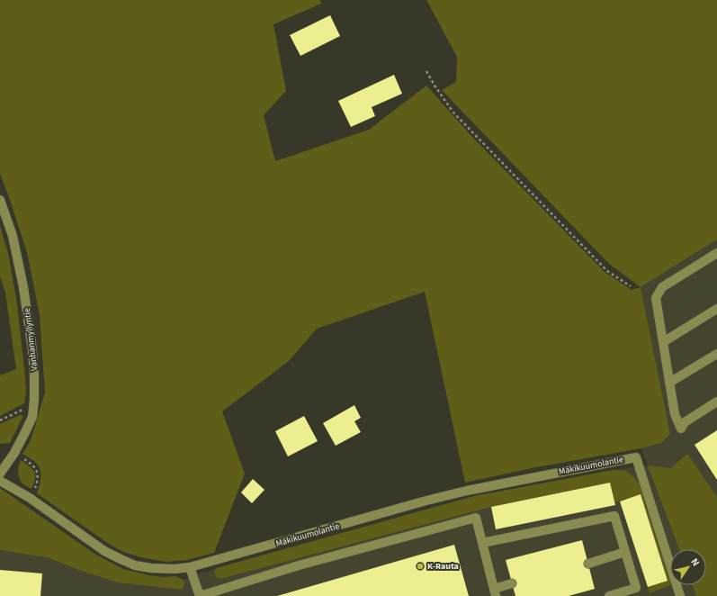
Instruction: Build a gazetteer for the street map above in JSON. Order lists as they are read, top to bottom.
{
  "streets": {
    "street": ["Vanhanmyllyntie", "Mäkikuumolantie"]
  },
  "places": ["K-Rauta"],
  "north": "top right"
}
